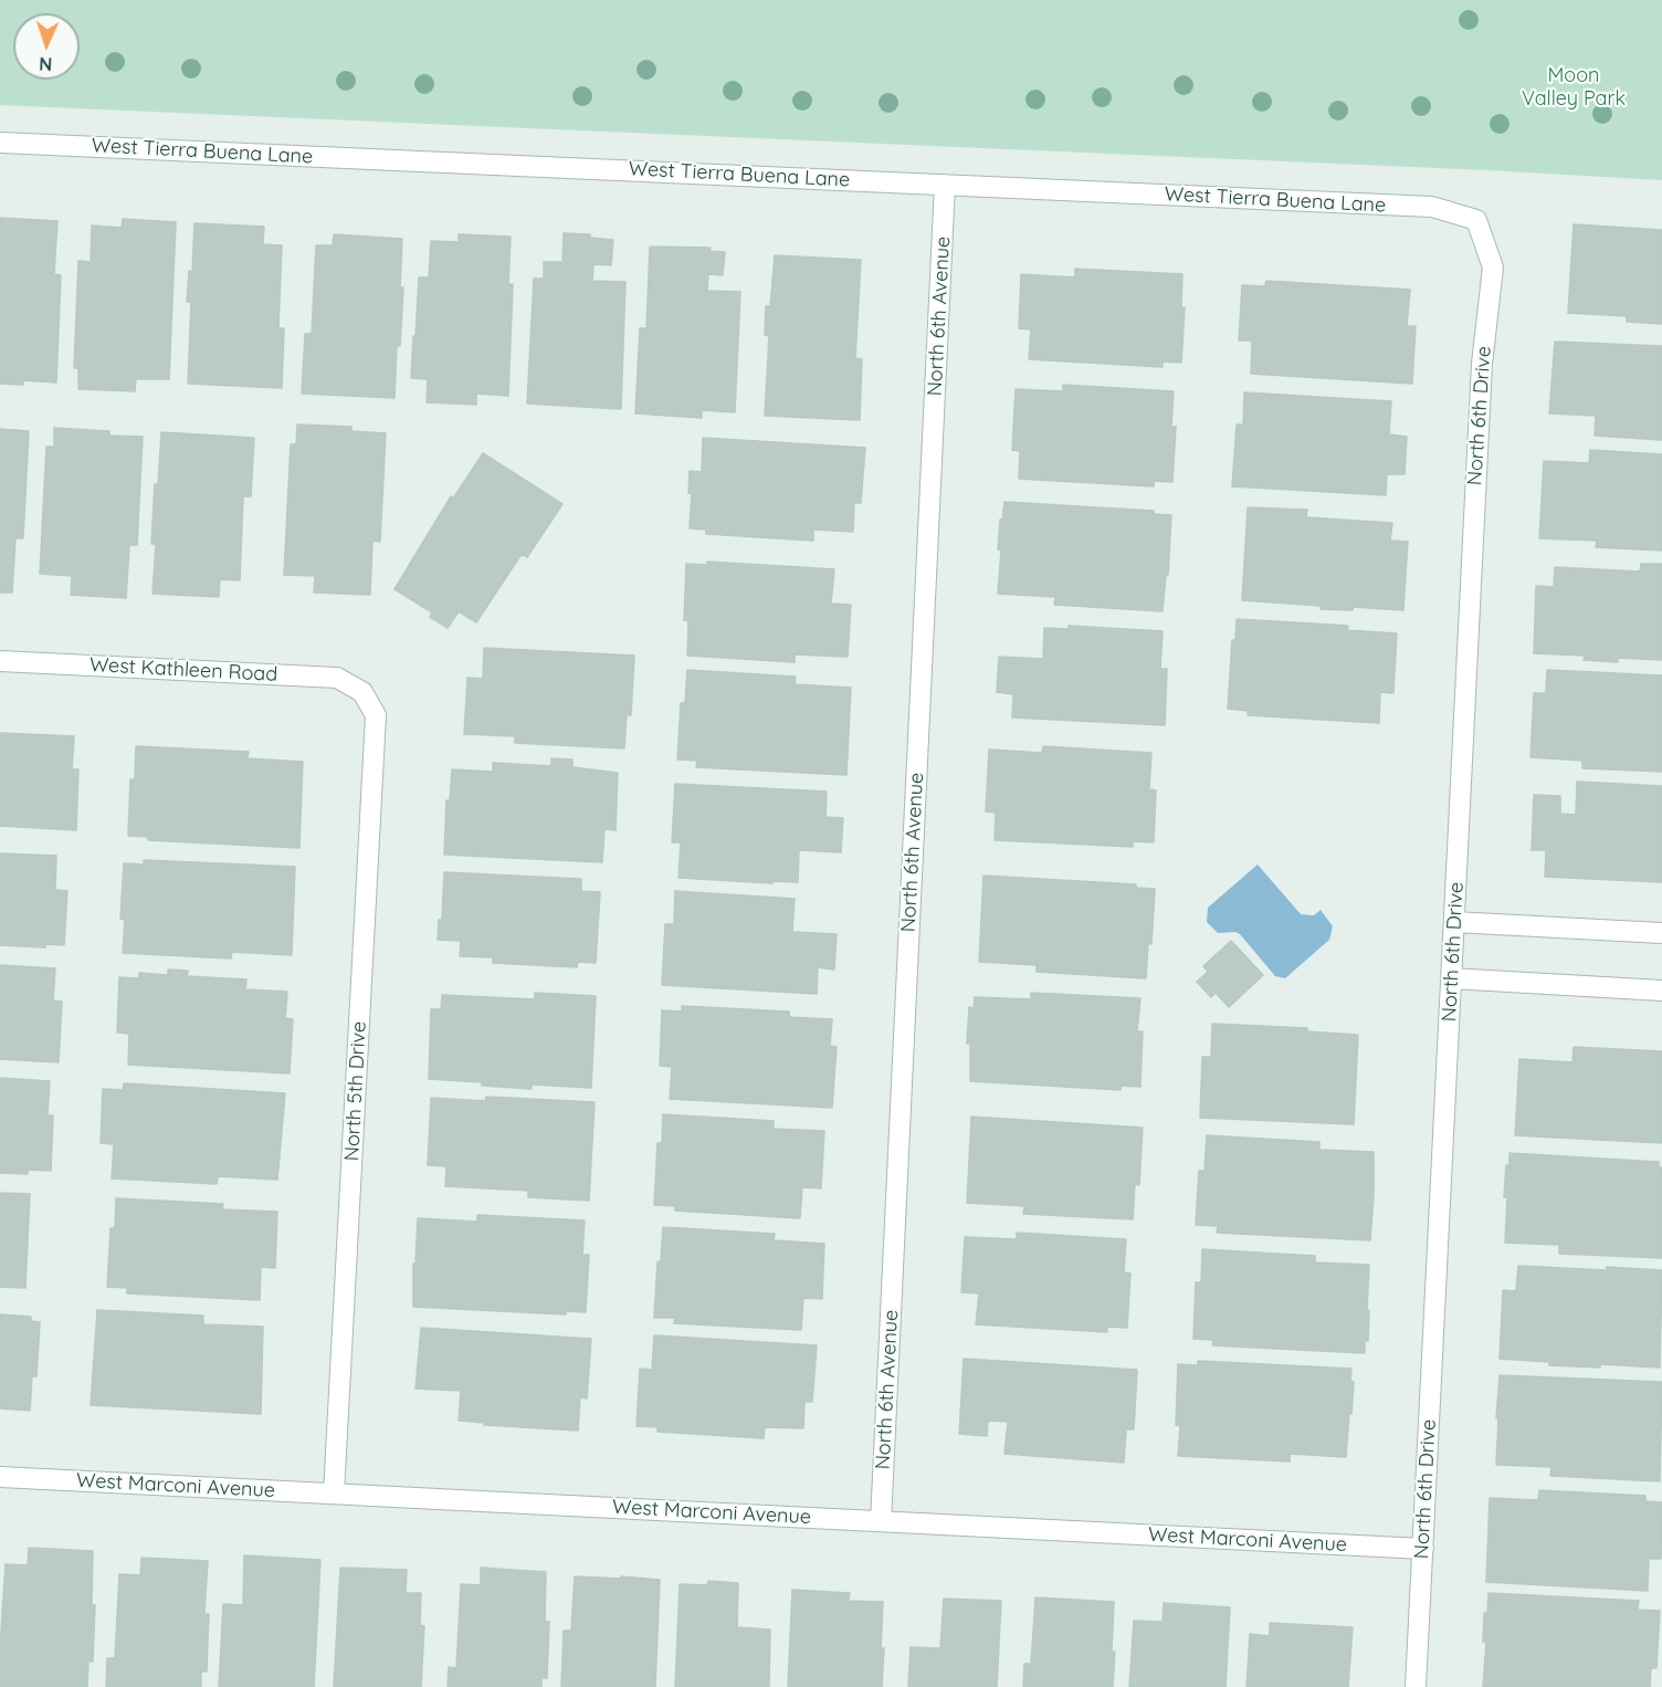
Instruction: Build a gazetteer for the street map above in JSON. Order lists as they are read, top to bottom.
{
  "streets": {
    "street": [
      "West Tierra Buena Lane",
      "North 6th Avenue",
      "North 6th Drive",
      "West Kathleen Road",
      "North 5th Drive",
      "West Marconi Avenue"
    ]
  },
  "crossings": [
    ["West Tierra Buena Lane", "North 6th Avenue"],
    ["West Tierra Buena Lane", "North 6th Drive"],
    ["North 6th Avenue", "West Marconi Avenue"],
    ["North 6th Drive", "West Marconi Avenue"],
    ["West Kathleen Road", "North 5th Drive"],
    ["North 5th Drive", "West Marconi Avenue"]
  ],
  "parks": ["Moon Valley Park"],
  "north": "bottom"
}
